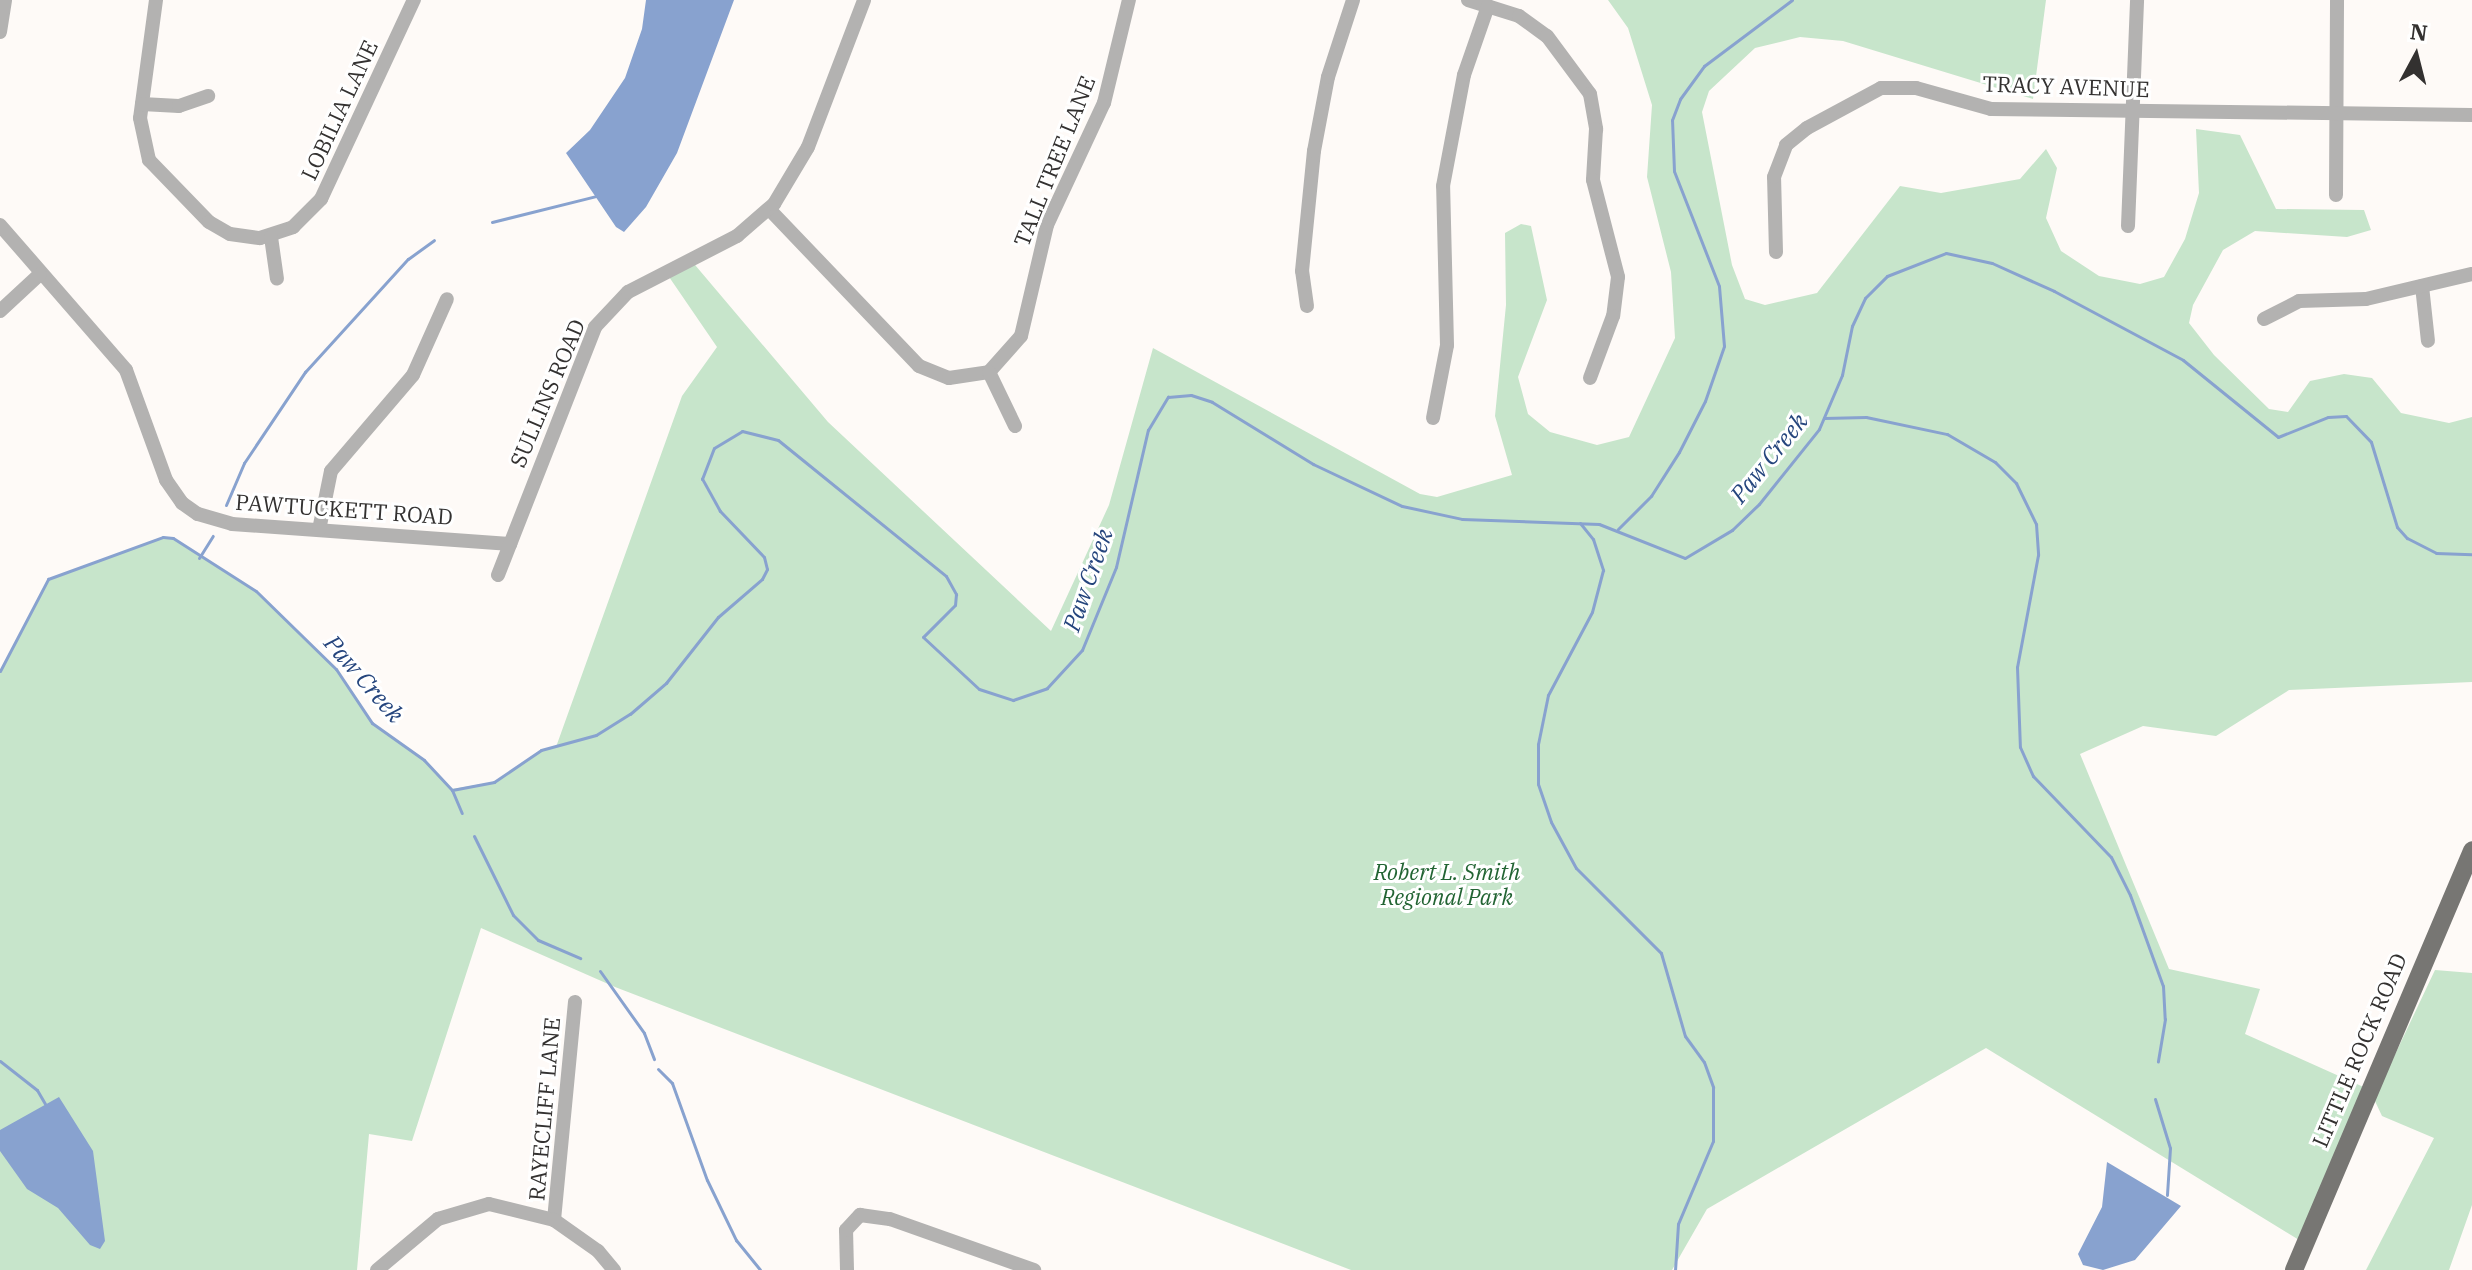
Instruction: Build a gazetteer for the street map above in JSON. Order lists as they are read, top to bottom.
{
  "streets": {
    "main road": ["LITTLE ROCK ROAD"],
    "street": [
      "TRACY AVENUE",
      "LOBILIA LANE",
      "TALL TREE LANE",
      "SULLINS ROAD",
      "PAWTUCKETT ROAD",
      "RAYECLIFF LANE"
    ]
  },
  "crossings": [
    ["SULLINS ROAD", "PAWTUCKETT ROAD"]
  ],
  "water": ["Paw Creek"],
  "parks": ["Robert L. Smith Regional Park"],
  "north": "top"
}
